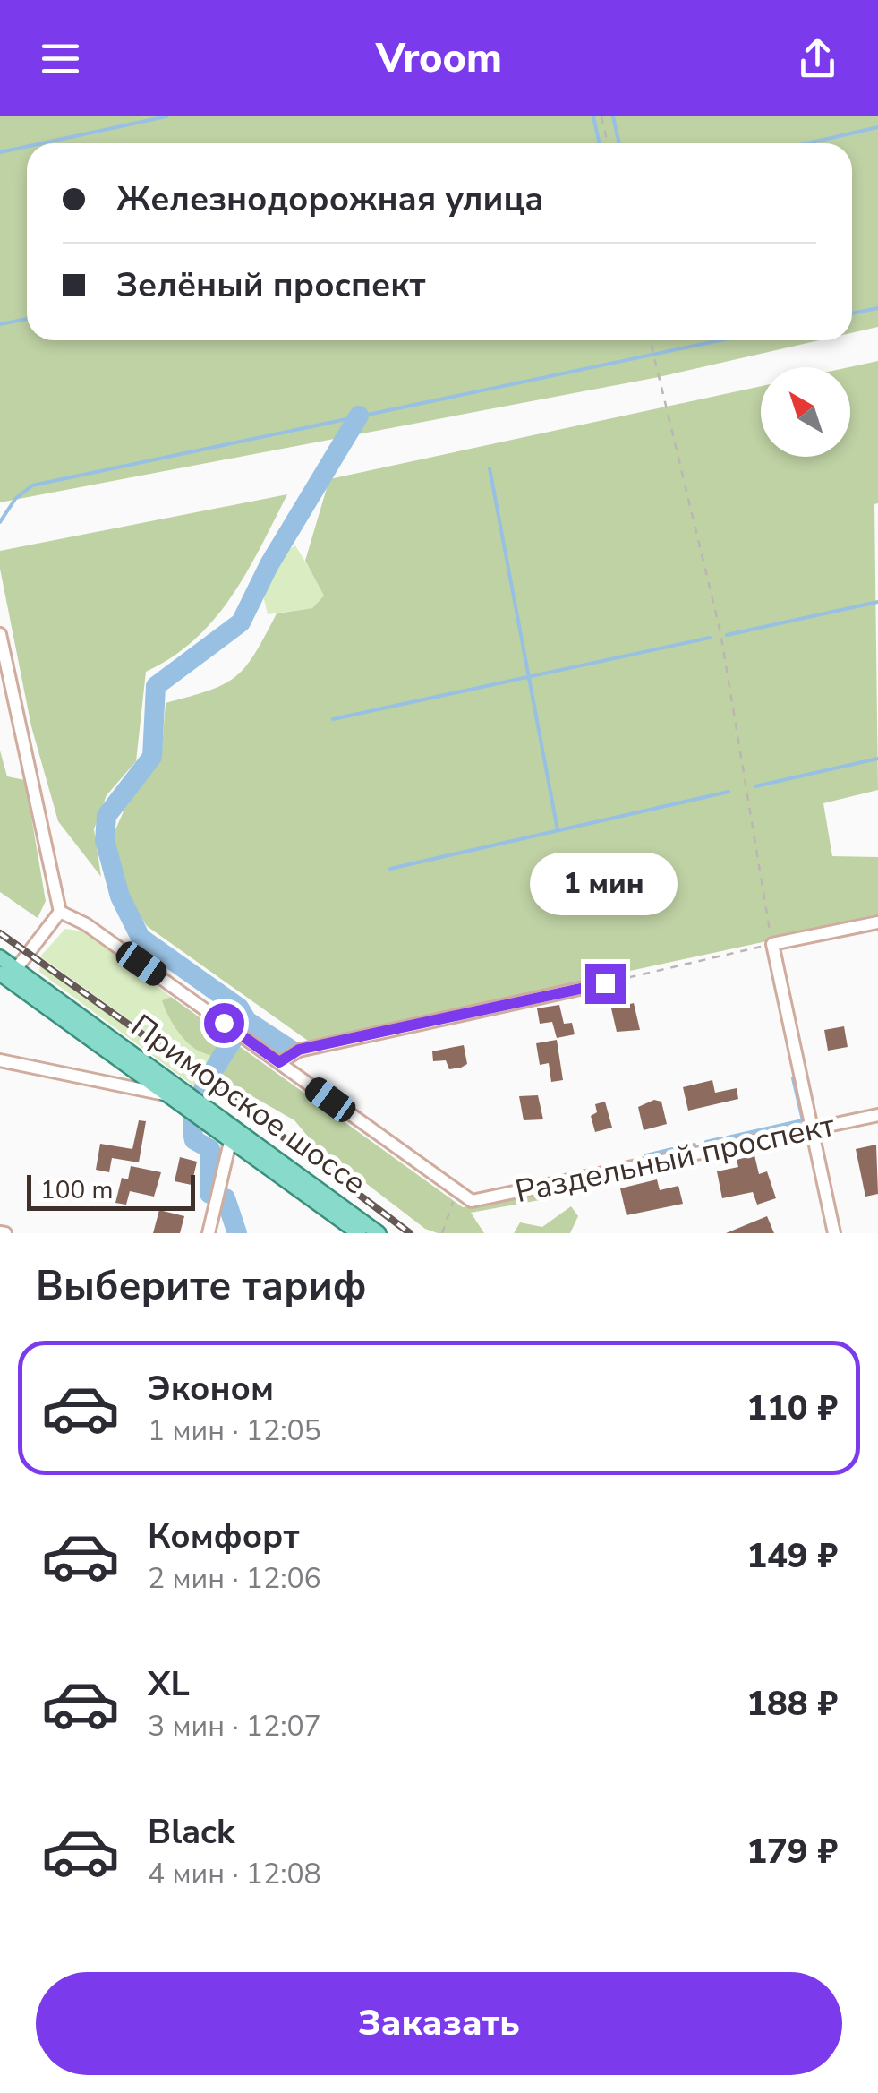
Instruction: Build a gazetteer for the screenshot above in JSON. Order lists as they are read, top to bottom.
{
  "streets": {
    "main road": ["Приморское шоссе"],
    "street": ["Раздельный проспект"]
  },
  "scale_bar": "100 m",
  "north": "top left",
  "page": {
    "header": "Vroom",
    "banner": ["Железнодорожная улица", "Зелёный проспект"],
    "bubble": "1 мин",
    "scale": "100 m",
    "heading": "Выберите тариф",
    "list": [
      {
        "name": "Эконом",
        "note": "1 мин · 12:05",
        "value": "110 ₽"
      },
      {
        "name": "Комфорт",
        "note": "2 мин · 12:06",
        "value": "149 ₽"
      },
      {
        "name": "XL",
        "note": "3 мин · 12:07",
        "value": "188 ₽"
      },
      {
        "name": "Black",
        "note": "4 мин · 12:08",
        "value": "179 ₽"
      }
    ],
    "buttons": "Заказать"
  }
}
